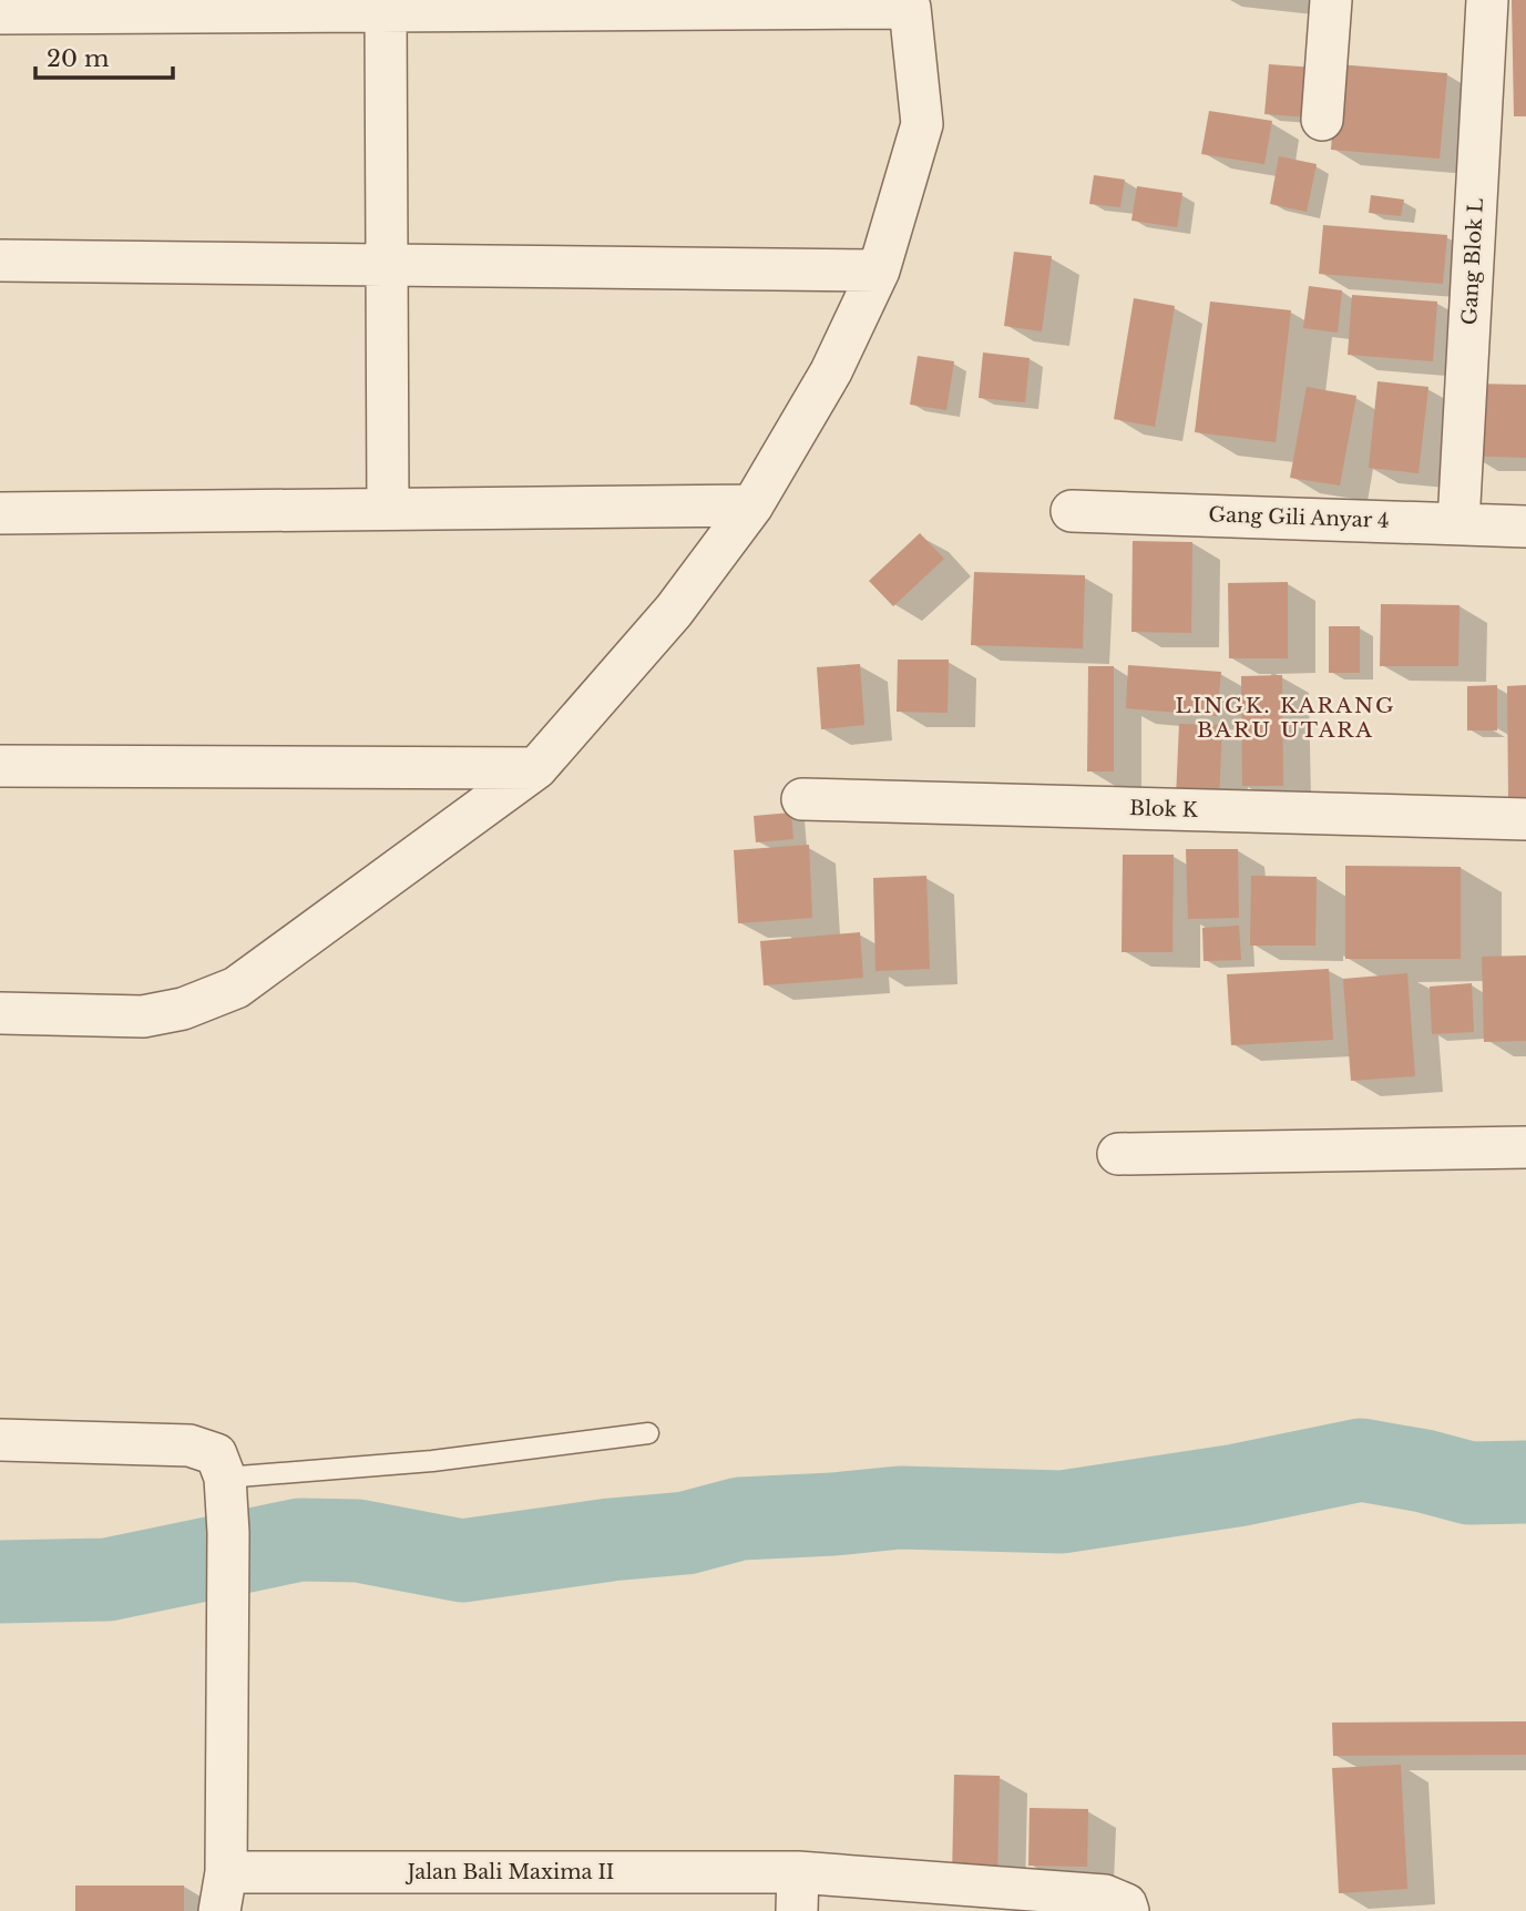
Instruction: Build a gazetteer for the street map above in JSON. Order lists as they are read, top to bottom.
{
  "streets": {
    "street": [
      "Gang Blok L",
      "Gang Gili Anyar 4",
      "Blok K",
      "Jalan Bali Maxima II"
    ]
  },
  "crossings": [
    ["Gang Blok L", "Gang Gili Anyar 4"]
  ],
  "districts": ["LINGK. KARANG BARU UTARA"],
  "scale_bar": "20 m"
}
